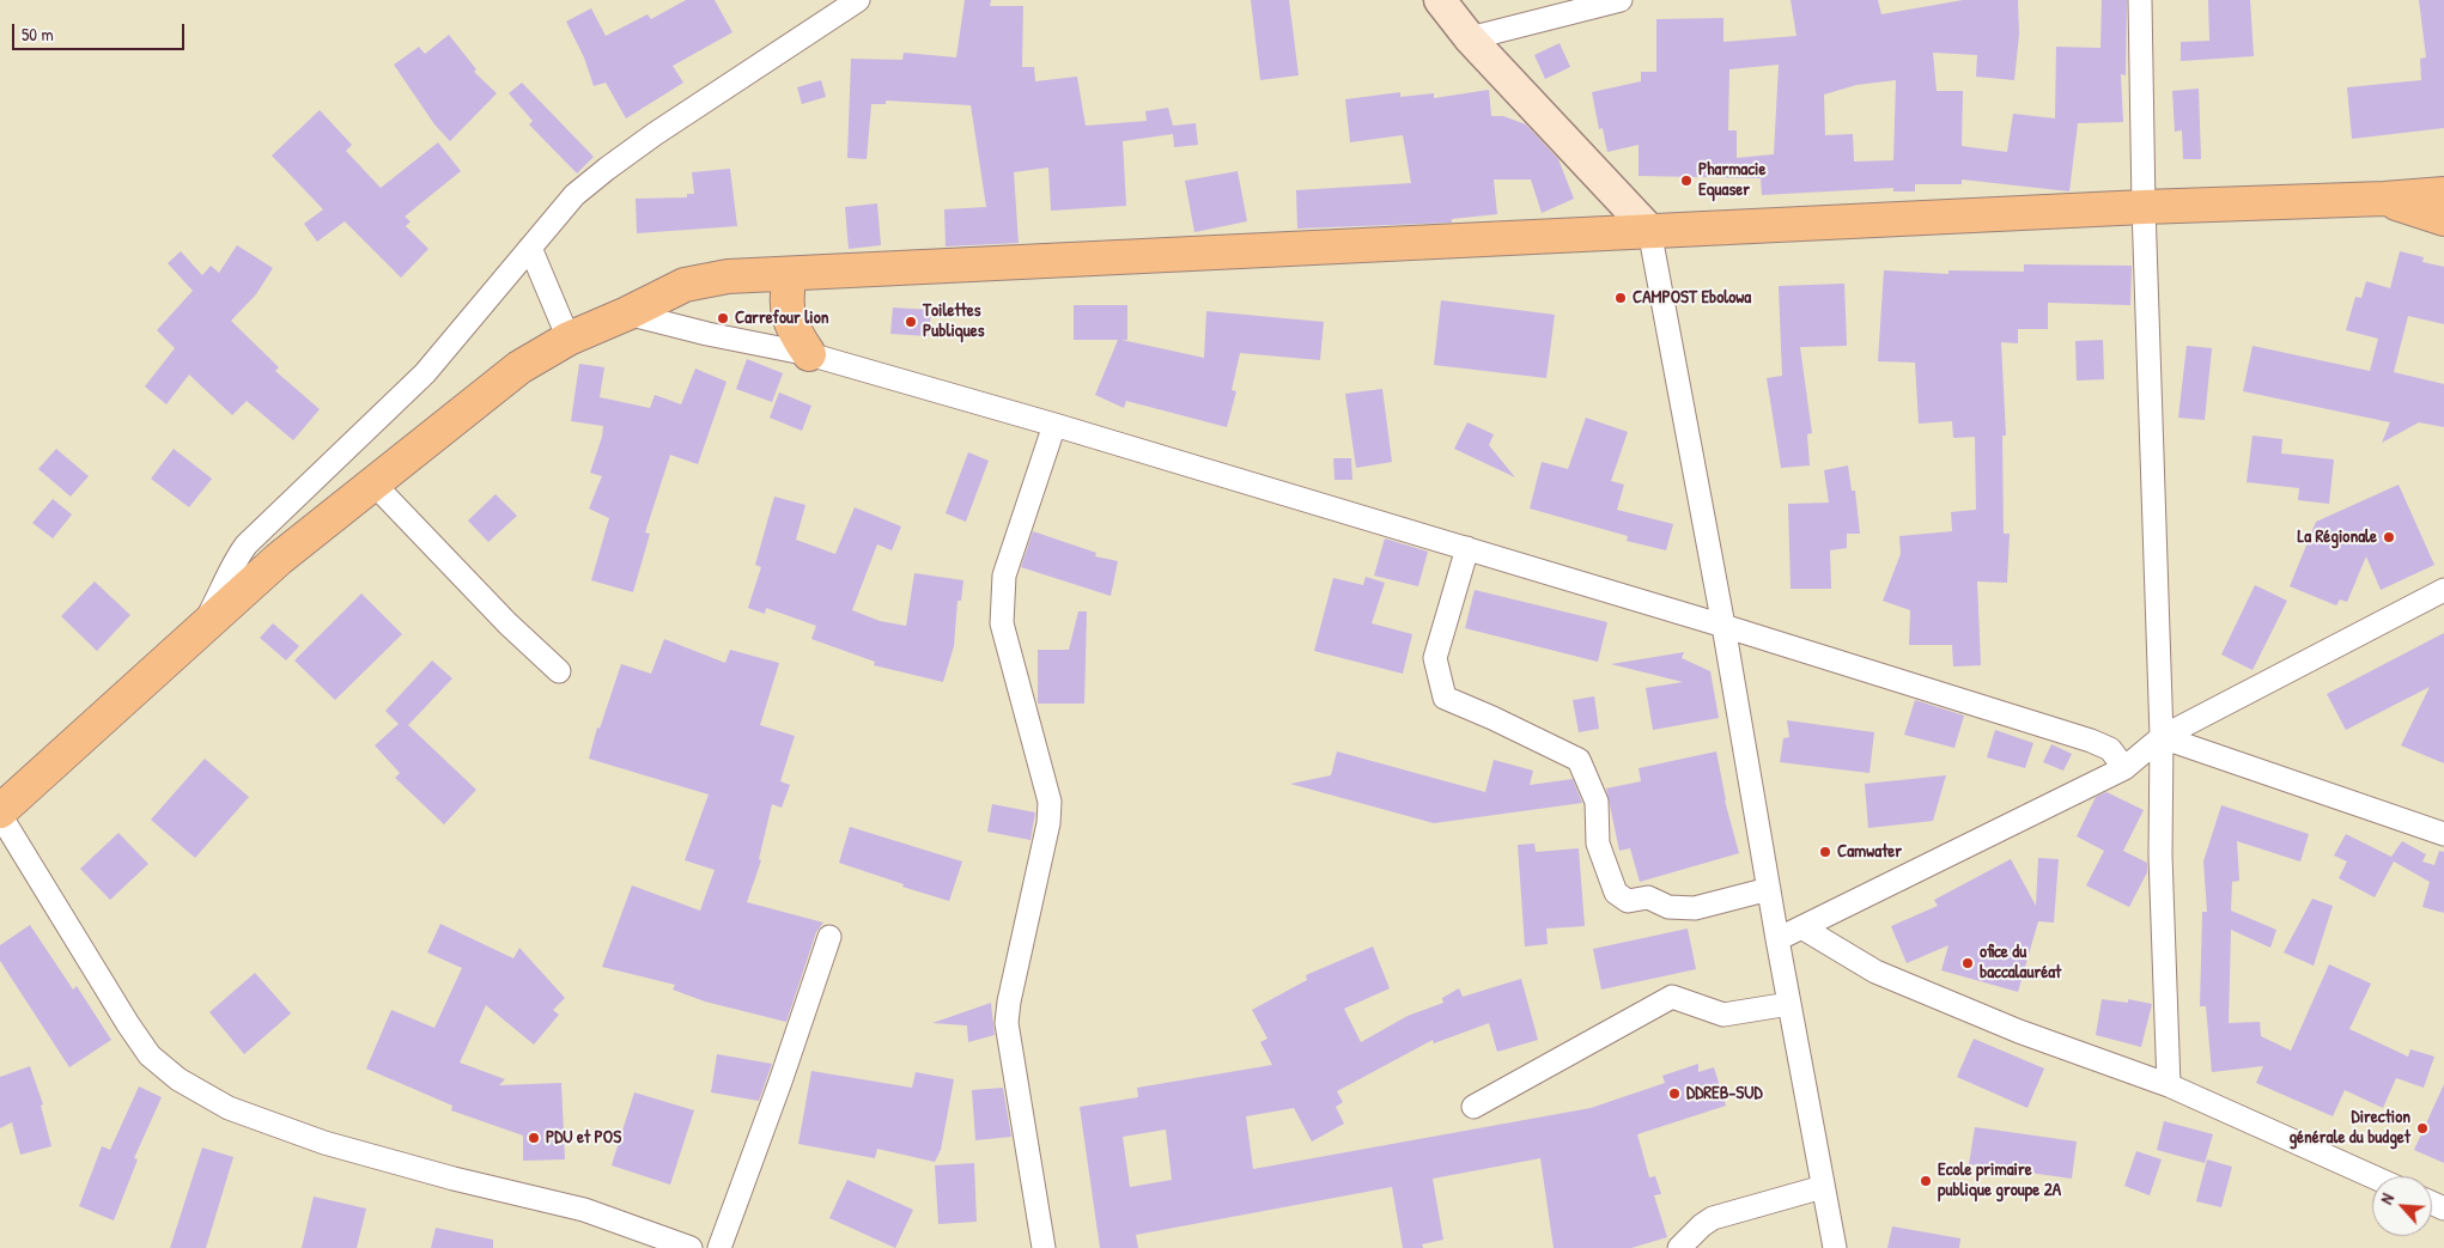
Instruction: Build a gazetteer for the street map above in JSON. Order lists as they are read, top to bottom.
{
  "places": [
    "Pharmacie Equaser",
    "CAMPOST Ebolowa",
    "Carrefour lion",
    "Toilettes Publiques",
    "La Régionale",
    "Camwater",
    "ofice du baccalauréat",
    "DDREB-SUD",
    "Direction générale du budget",
    "PDU et POS",
    "Ecole primaire publique groupe 2A"
  ],
  "scale_bar": "50 m",
  "north": "top left"
}
